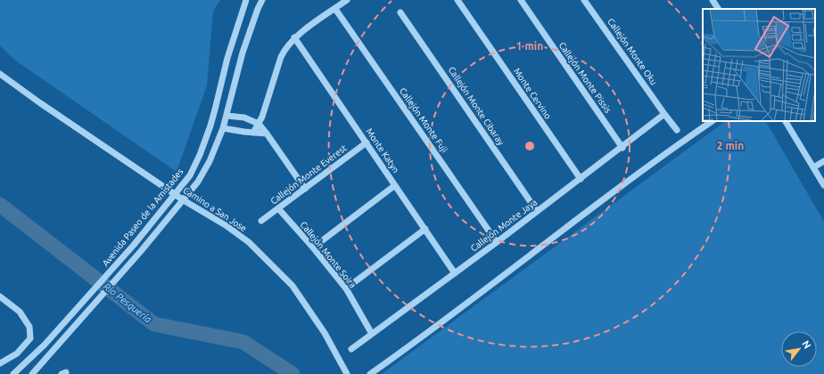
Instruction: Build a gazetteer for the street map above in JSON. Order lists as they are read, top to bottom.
{
  "streets": {
    "street": [
      "Callejón Monte Oku",
      "Callejón Monte Pissis",
      "Monte Cervino",
      "Callejón Monte Cibaray",
      "Callejón Monte Fuji",
      "Monte Katyn",
      "Callejón Monte Everest",
      "Camino a San Jose",
      "Avenida Paseo de la Amistades",
      "Callejón Monte Jaya",
      "Callejón Monte Soira"
    ]
  },
  "crossings": [
    ["Callejón Monte Oku", "Callejón Monte Jaya"],
    ["Callejón Monte Pissis", "Callejón Monte Jaya"],
    ["Monte Cervino", "Callejón Monte Jaya"],
    ["Callejón Monte Cibaray", "Callejón Monte Jaya"],
    ["Callejón Monte Fuji", "Callejón Monte Jaya"],
    ["Monte Katyn", "Callejón Monte Everest"],
    ["Monte Katyn", "Callejón Monte Jaya"],
    ["Callejón Monte Everest", "Callejón Monte Soira"],
    ["Camino a San Jose", "Avenida Paseo de la Amistades"],
    ["Callejón Monte Jaya", "Callejón Monte Soira"]
  ],
  "water": ["Río Pesquería"],
  "north": "top right",
  "rings": ["1 min", "2 min"]
}
